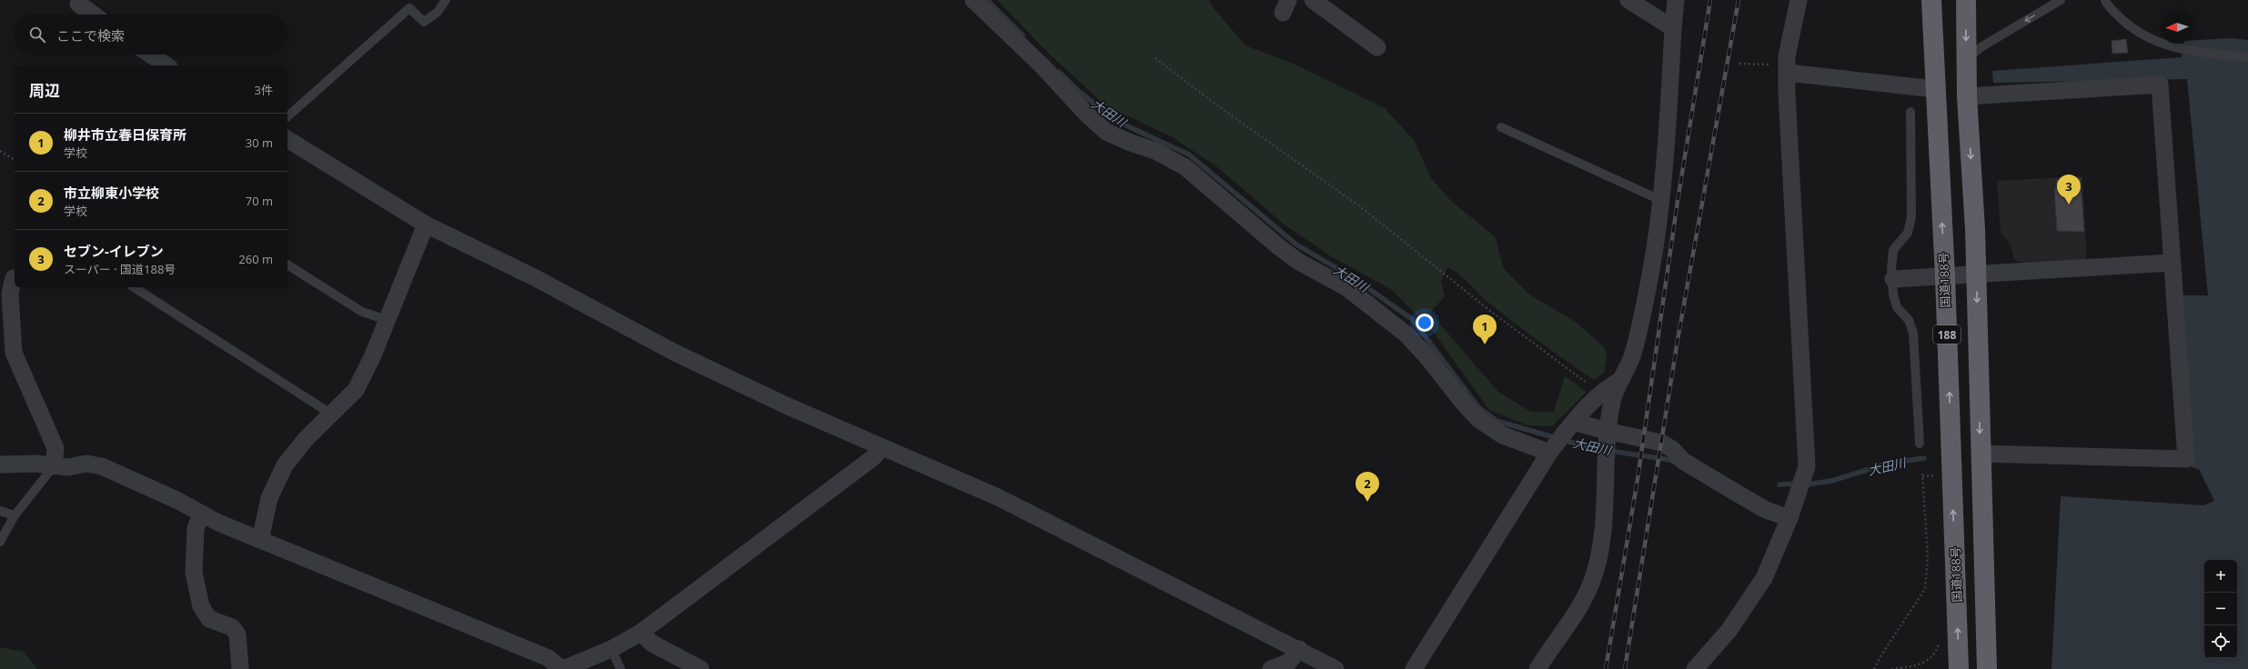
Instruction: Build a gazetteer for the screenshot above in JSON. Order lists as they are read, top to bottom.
{
  "streets": {
    "highway": ["国道188号", "188"]
  },
  "water": ["大田川"],
  "north": "left",
  "page": {
    "search": "ここで検索",
    "heading": ["周辺", "3件"],
    "list": [
      {
        "mark": "1",
        "name": "柳井市立春日保育所",
        "note": "学校",
        "value": "30 m"
      },
      {
        "mark": "2",
        "name": "市立柳東小学校",
        "note": "学校",
        "value": "70 m"
      },
      {
        "mark": "3",
        "name": "セブン-イレブン",
        "note": "スーパー · 国道188号",
        "value": "260 m"
      }
    ],
    "pins": ["3", "1", "2"],
    "map_buttons": ["+", "−"]
  }
}
